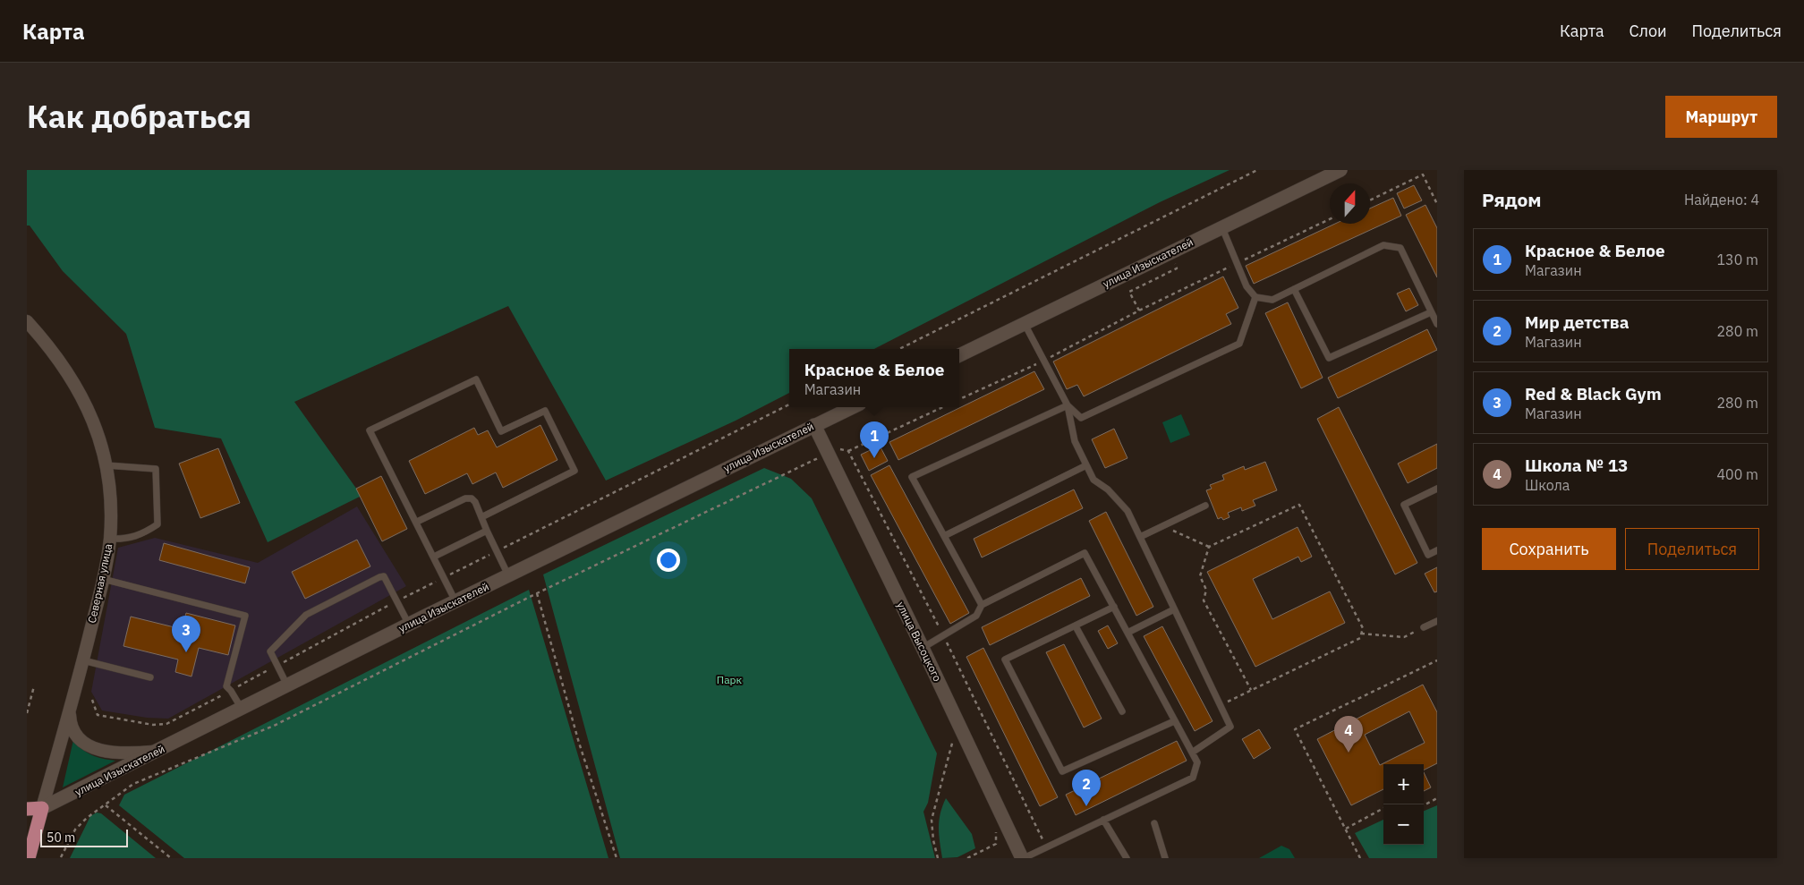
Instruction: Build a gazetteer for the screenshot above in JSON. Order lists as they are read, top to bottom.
{
  "streets": {
    "main road": ["улица Изыскателей"],
    "street": ["Северная улица", "улица Высоцкого"]
  },
  "crossings": [
    ["улица Изыскателей", "Северная улица"],
    ["улица Изыскателей", "улица Высоцкого"]
  ],
  "parks": ["Парк"],
  "scale_bar": "50 m",
  "north": "top",
  "page": {
    "header": "Карта",
    "nav": ["Карта", "Слои", "Поделиться"],
    "title": "Как добраться",
    "buttons": [
      "Маршрут",
      ["Сохранить", "Поделиться"]
    ],
    "heading": ["Рядом", "Найдено: 4"],
    "list": [
      {
        "mark": "1",
        "name": "Красное & Белое",
        "note": "Магазин",
        "value": "130 m"
      },
      {
        "mark": "2",
        "name": "Мир детства",
        "note": "Магазин",
        "value": "280 m"
      },
      {
        "mark": "3",
        "name": "Red & Black Gym",
        "note": "Магазин",
        "value": "280 m"
      },
      {
        "mark": "4",
        "name": "Школа № 13",
        "note": "Школа",
        "value": "400 m"
      }
    ],
    "popup": ["Красное & Белое", "Магазин"],
    "pins": [
      "1",
      "3",
      "4",
      "2"
    ],
    "map_buttons": ["+", "−"],
    "scale": "50 m"
  }
}
